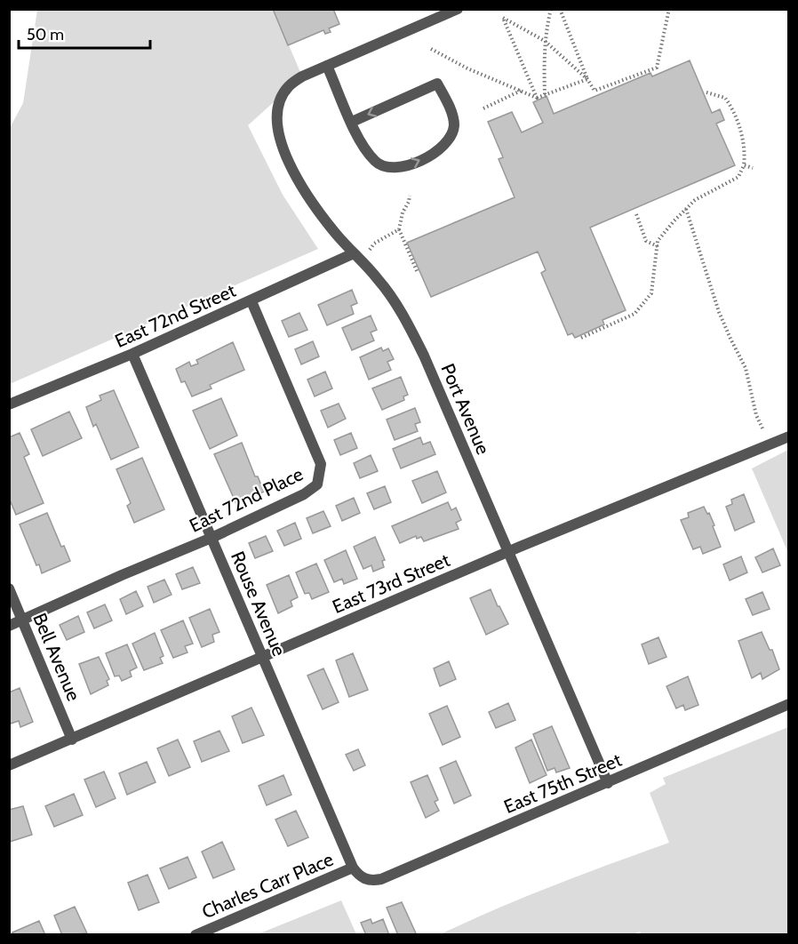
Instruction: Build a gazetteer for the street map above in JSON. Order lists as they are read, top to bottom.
{
  "streets": {
    "street": [
      "East 72nd Street",
      "Port Avenue",
      "East 72nd Place",
      "East 73rd Street",
      "Rouse Avenue",
      "Bell Avenue",
      "East 75th Street",
      "Charles Carr Place"
    ]
  },
  "crossings": [
    ["East 72nd Street", "Port Avenue"],
    ["East 72nd Street", "East 72nd Place"],
    ["East 72nd Street", "Rouse Avenue"],
    ["Port Avenue", "East 73rd Street"],
    ["Port Avenue", "East 75th Street"],
    ["East 72nd Place", "Rouse Avenue"],
    ["East 72nd Place", "Bell Avenue"],
    ["East 73rd Street", "Rouse Avenue"],
    ["East 73rd Street", "Bell Avenue"],
    ["Rouse Avenue", "East 75th Street"],
    ["Rouse Avenue", "Charles Carr Place"],
    ["East 75th Street", "Charles Carr Place"]
  ],
  "scale_bar": "50 m"
}
